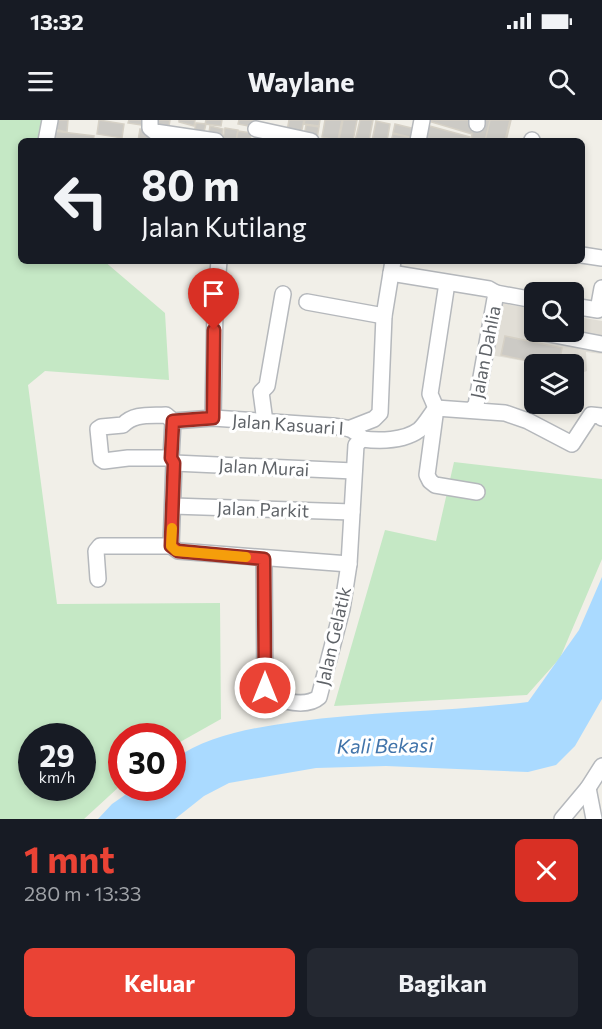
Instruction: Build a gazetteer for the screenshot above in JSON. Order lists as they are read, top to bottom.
{
  "streets": {
    "street": [
      "Jalan Dahlia",
      "Jalan Kasuari I",
      "Jalan Murai",
      "Jalan Parkit",
      "Jalan Gelatik"
    ]
  },
  "crossings": [
    ["Jalan Kasuari I", "Jalan Murai"]
  ],
  "water": ["Kali Bekasi"],
  "page": {
    "status": "13:32",
    "header": "Waylane",
    "turn": ["80 m", "Jalan Kutilang"],
    "speed": "29 km/h",
    "limit": "30",
    "heading": ["1 mnt", "280 m · 13:33"],
    "buttons": ["Keluar", "Bagikan"]
  }
}
